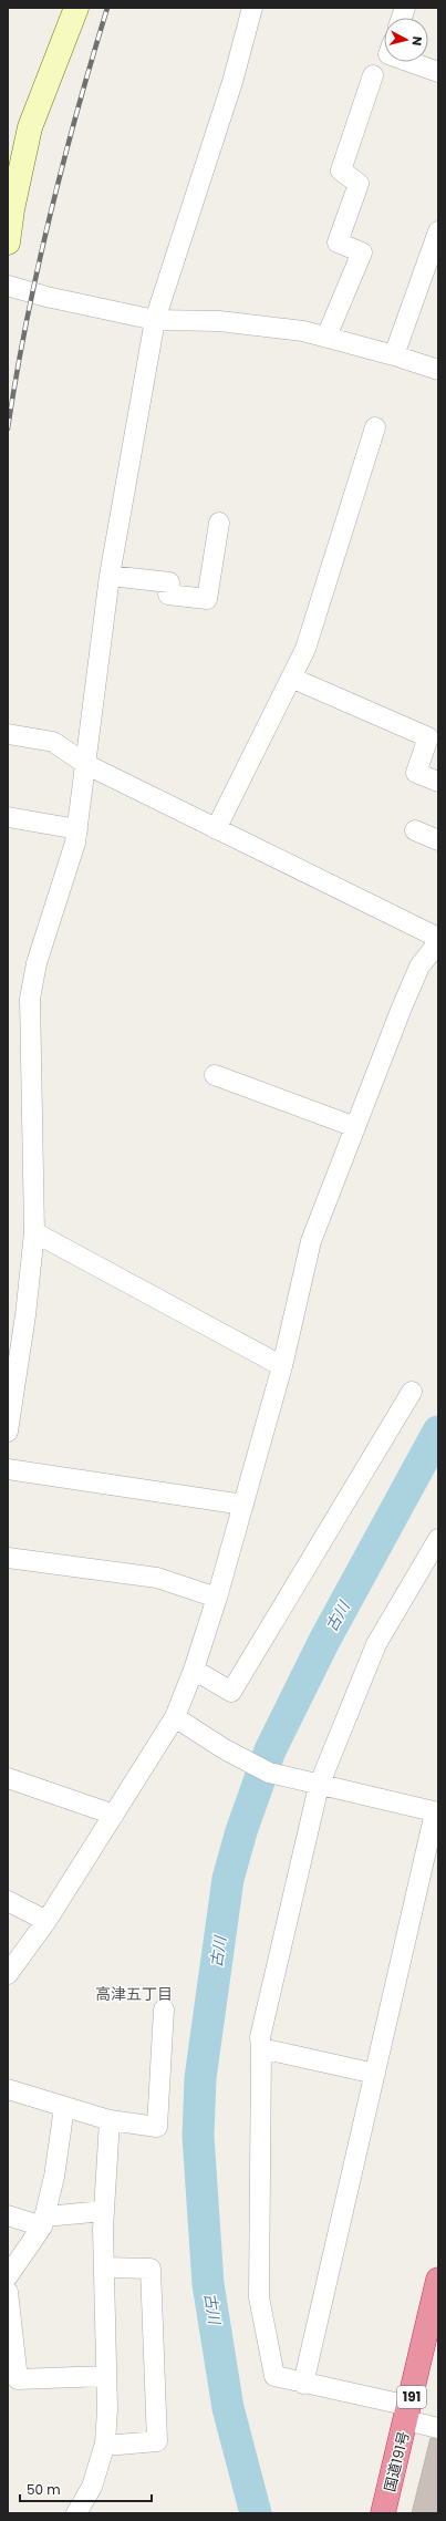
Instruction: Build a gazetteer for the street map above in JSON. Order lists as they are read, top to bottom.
{
  "streets": {
    "highway": ["191", "国道191号"]
  },
  "districts": ["高津五丁目"],
  "water": ["古川"],
  "scale_bar": "50 m",
  "north": "right"
}
